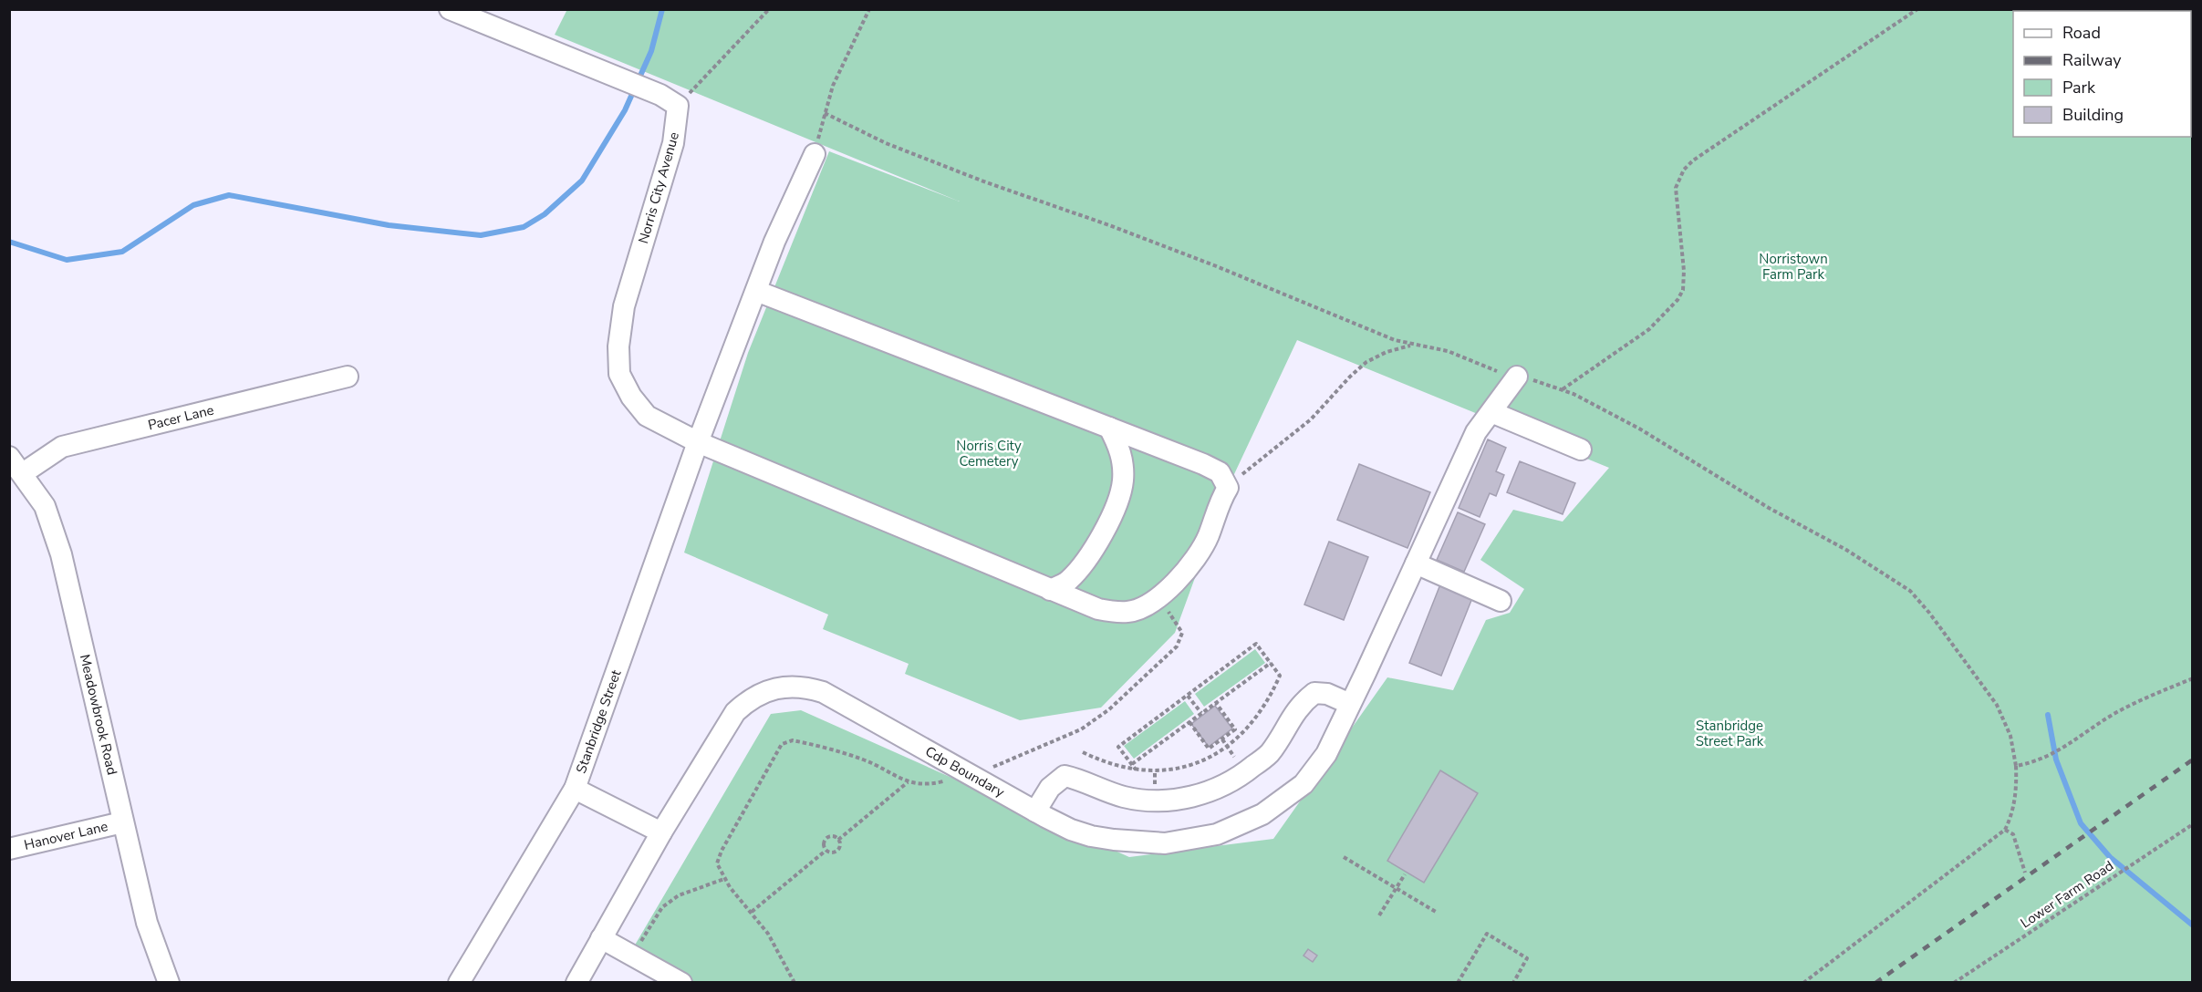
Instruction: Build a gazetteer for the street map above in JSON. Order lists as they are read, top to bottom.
{
  "streets": {
    "street": [
      "Norris City Avenue",
      "Pacer Lane",
      "Meadowbrook Road",
      "Stanbridge Street",
      "Cdp Boundary",
      "Hanover Lane"
    ],
    "path": ["Lower Farm Road"]
  },
  "crossings": [
    ["Norris City Avenue", "Stanbridge Street"],
    ["Pacer Lane", "Meadowbrook Road"],
    ["Meadowbrook Road", "Hanover Lane"]
  ],
  "parks": ["Norristown Farm Park", "Norris City Cemetery", "Stanbridge Street Park"],
  "legend": [
    "Road",
    "Railway",
    "Park",
    "Building"
  ]
}
